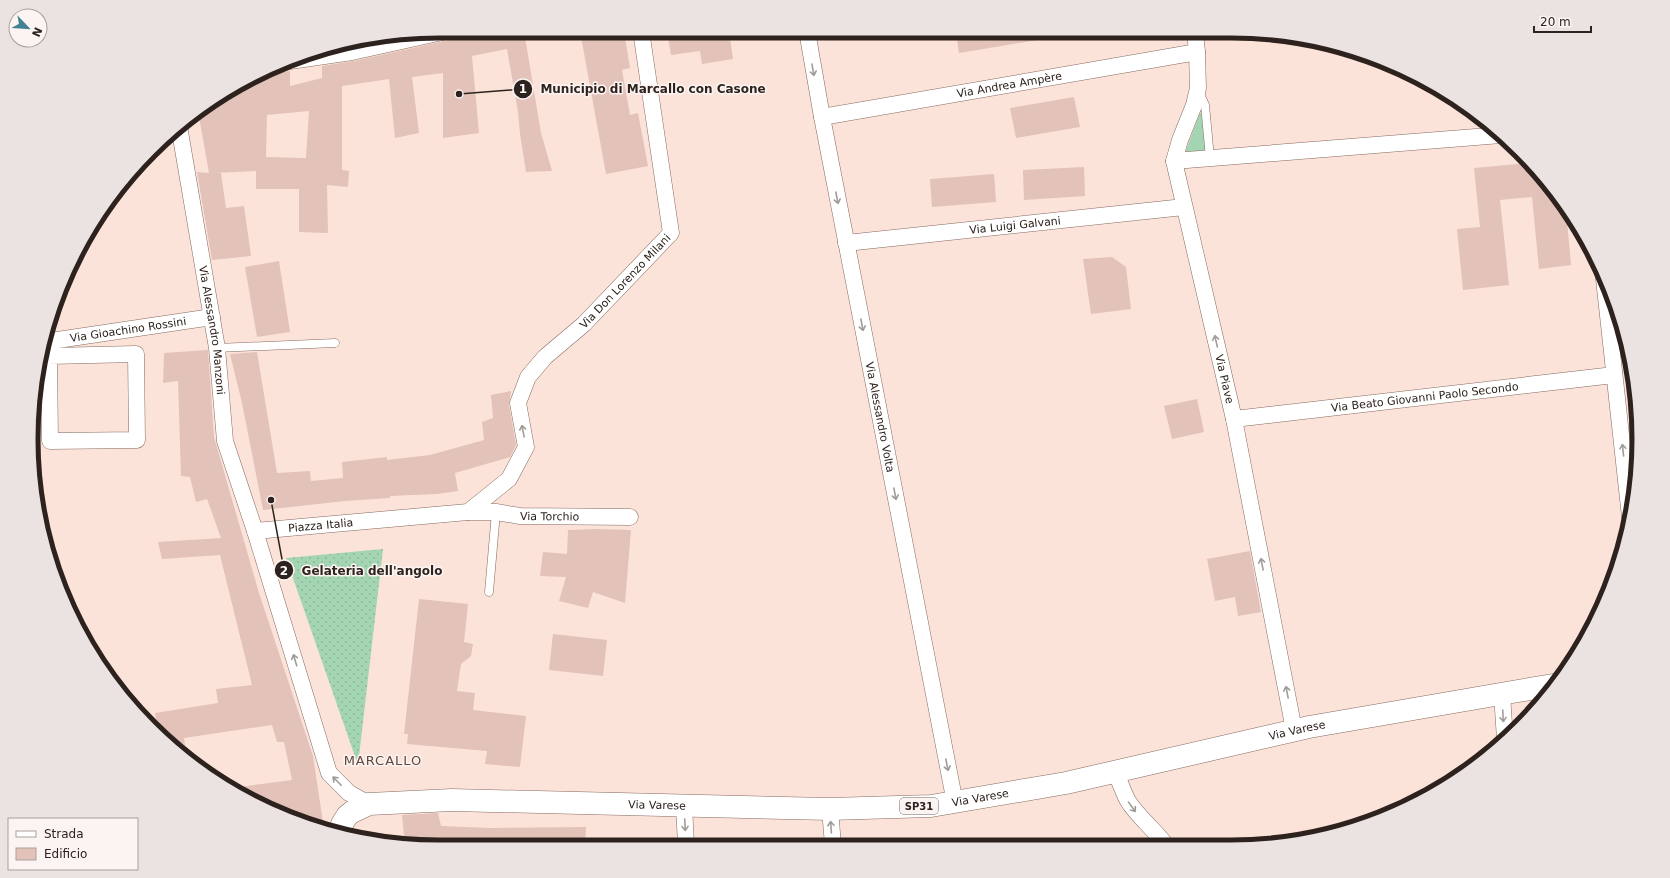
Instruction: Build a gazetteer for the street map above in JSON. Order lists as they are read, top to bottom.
{
  "streets": {
    "main road": ["Via Varese", "SP31"],
    "street": [
      "Via Andrea Ampère",
      "Via Luigi Galvani",
      "Via Don Lorenzo Milani",
      "Via Gioachino Rossini",
      "Via Alessandro Manzoni",
      "Via Piave",
      "Via Beato Giovanni Paolo Secondo",
      "Via Alessandro Volta",
      "Via Torchio",
      "Piazza Italia"
    ]
  },
  "crossings": [
    ["Via Andrea Ampère", "Via Piave"],
    ["Via Andrea Ampère", "Via Alessandro Volta"],
    ["Via Luigi Galvani", "Via Piave"],
    ["Via Luigi Galvani", "Via Alessandro Volta"],
    ["Via Don Lorenzo Milani", "Via Torchio"],
    ["Via Don Lorenzo Milani", "Piazza Italia"],
    ["Via Gioachino Rossini", "Via Alessandro Manzoni"],
    ["Via Alessandro Manzoni", "Piazza Italia"],
    ["Via Piave", "Via Beato Giovanni Paolo Secondo"],
    ["Via Piave", "Via Varese"],
    ["Via Alessandro Volta", "Via Varese"],
    ["Via Torchio", "Piazza Italia"]
  ],
  "one_way": ["Via Don Lorenzo Milani", "Via Piave", "Via Alessandro Volta"],
  "districts": ["MARCALLO"],
  "places": ["Municipio di Marcallo con Casone", "Gelateria dell'angolo"],
  "legend": ["Strada", "Edificio"],
  "scale_bar": "20 m",
  "north": "bottom right"
}
